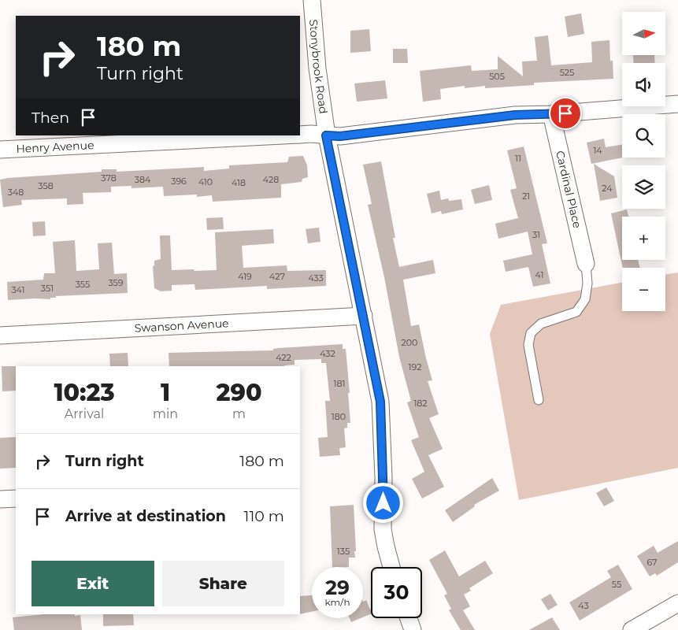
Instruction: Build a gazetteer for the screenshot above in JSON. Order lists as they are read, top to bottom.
{
  "streets": {
    "street": [
      "Stonybrook Road",
      "Henry Avenue",
      "Cardinal Place",
      "Swanson Avenue"
    ]
  },
  "crossings": [
    ["Stonybrook Road", "Henry Avenue"],
    ["Stonybrook Road", "Swanson Avenue"],
    ["Henry Avenue", "Cardinal Place"]
  ],
  "house_numbers": [
    "525",
    "505",
    "14",
    "11",
    "378",
    "384",
    "428",
    "396",
    "410",
    "418",
    "358",
    "24",
    "348",
    "21",
    "31",
    "41",
    "419",
    "427",
    "433",
    "359",
    "355",
    "351",
    "341",
    "200",
    "432",
    "422",
    "192",
    "181",
    "182",
    "180",
    "135",
    "67",
    "55",
    "43"
  ],
  "north": "right",
  "page": {
    "map_buttons": ["+", "−"],
    "turn": ["180 m", "Turn right"],
    "then": "Then",
    "eta": [
      "10:23",
      "Arrival",
      "1",
      "min",
      "290",
      "m"
    ],
    "list": [
      {
        "name": "Turn right",
        "value": "180 m"
      },
      {
        "name": "Arrive at destination",
        "value": "110 m"
      }
    ],
    "buttons": ["Exit", "Share"],
    "speed": "29 km/h",
    "limit": "30"
  }
}
